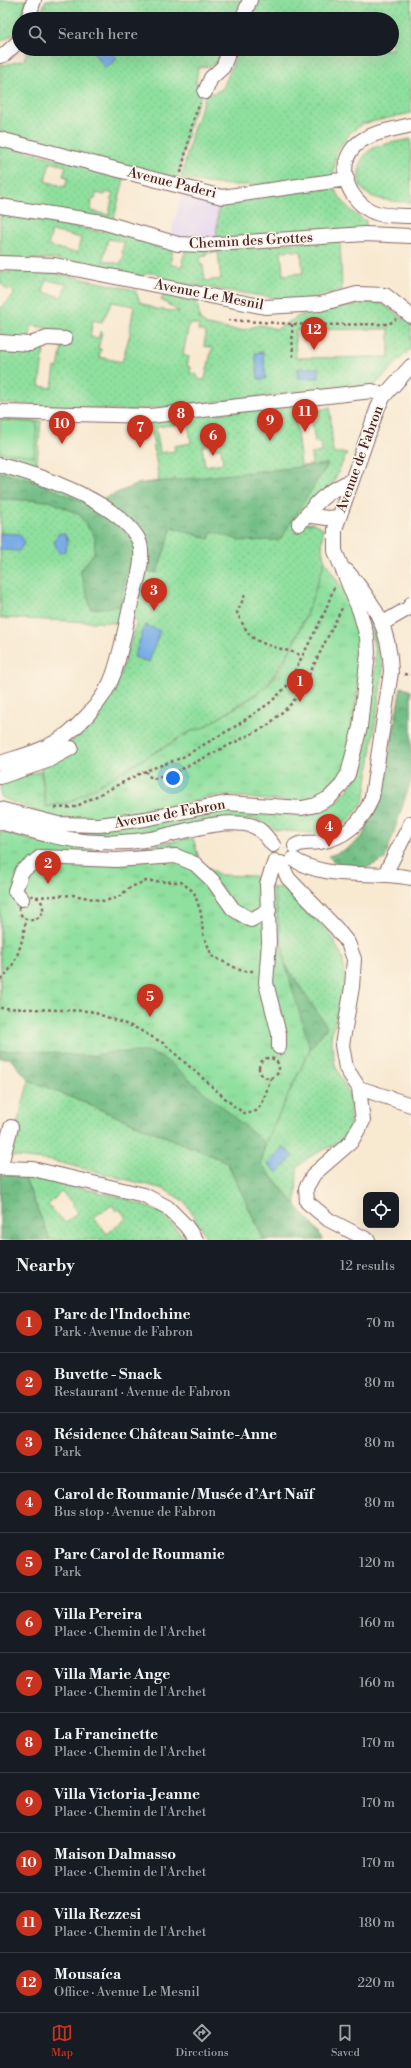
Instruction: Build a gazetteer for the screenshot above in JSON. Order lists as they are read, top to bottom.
{
  "streets": {
    "street": [
      "Avenue Paderi",
      "Chemin des Grottes",
      "Avenue Le Mesnil",
      "Avenue de Fabron"
    ]
  },
  "page": {
    "search": "Search here",
    "pins": [
      "12",
      "11",
      "8",
      "9",
      "10",
      "7",
      "6",
      "3",
      "1",
      "4",
      "2",
      "5"
    ],
    "heading": ["Nearby", "12 results"],
    "list": [
      {
        "mark": "1",
        "name": "Parc de l'Indochine",
        "note": "Park · Avenue de Fabron",
        "value": "70 m"
      },
      {
        "mark": "2",
        "name": "Buvette - Snack",
        "note": "Restaurant · Avenue de Fabron",
        "value": "80 m"
      },
      {
        "mark": "3",
        "name": "Résidence Château Sainte-Anne",
        "note": "Park",
        "value": "80 m"
      },
      {
        "mark": "4",
        "name": "Carol de Roumanie / Musée d’Art Naïf",
        "note": "Bus stop · Avenue de Fabron",
        "value": "80 m"
      },
      {
        "mark": "5",
        "name": "Parc Carol de Roumanie",
        "note": "Park",
        "value": "120 m"
      },
      {
        "mark": "6",
        "name": "Villa Pereira",
        "note": "Place · Chemin de l'Archet",
        "value": "160 m"
      },
      {
        "mark": "7",
        "name": "Villa Marie Ange",
        "note": "Place · Chemin de l'Archet",
        "value": "160 m"
      },
      {
        "mark": "8",
        "name": "La Francinette",
        "note": "Place · Chemin de l'Archet",
        "value": "170 m"
      },
      {
        "mark": "9",
        "name": "Villa Victoria-Jeanne",
        "note": "Place · Chemin de l'Archet",
        "value": "170 m"
      },
      {
        "mark": "10",
        "name": "Maison Dalmasso",
        "note": "Place · Chemin de l'Archet",
        "value": "170 m"
      },
      {
        "mark": "11",
        "name": "Villa Rezzesi",
        "note": "Place · Chemin de l'Archet",
        "value": "180 m"
      },
      {
        "mark": "12",
        "name": "Mousaíca",
        "note": "Office · Avenue Le Mesnil",
        "value": "220 m"
      }
    ],
    "nav": ["Map", "Directions", "Saved"]
  }
}
